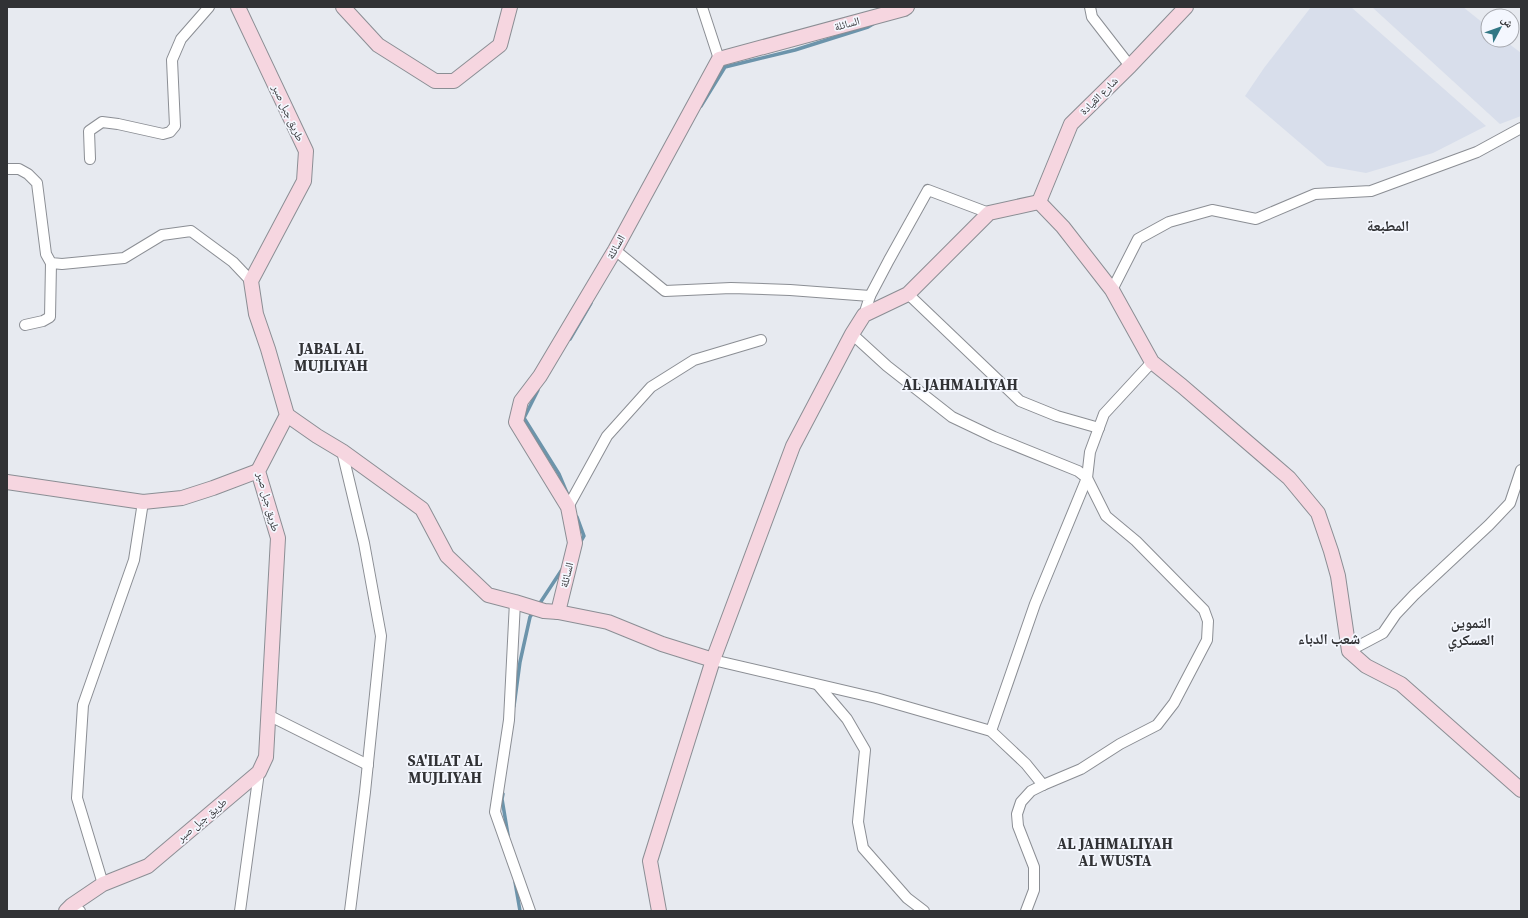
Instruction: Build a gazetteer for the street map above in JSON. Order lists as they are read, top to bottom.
{
  "streets": {
    "street": ["السائلة", "شارع القيادة", "طريق جبل صبر"]
  },
  "districts": [
    "المطبعة",
    "JABAL AL MUJLIYAH",
    "AL JAHMALIYAH",
    "التموين العسكري",
    "شعب الدباء",
    "SA'ILAT AL MUJLIYAH",
    "AL JAHMALIYAH AL WUSTA"
  ],
  "north": "top right"
}
